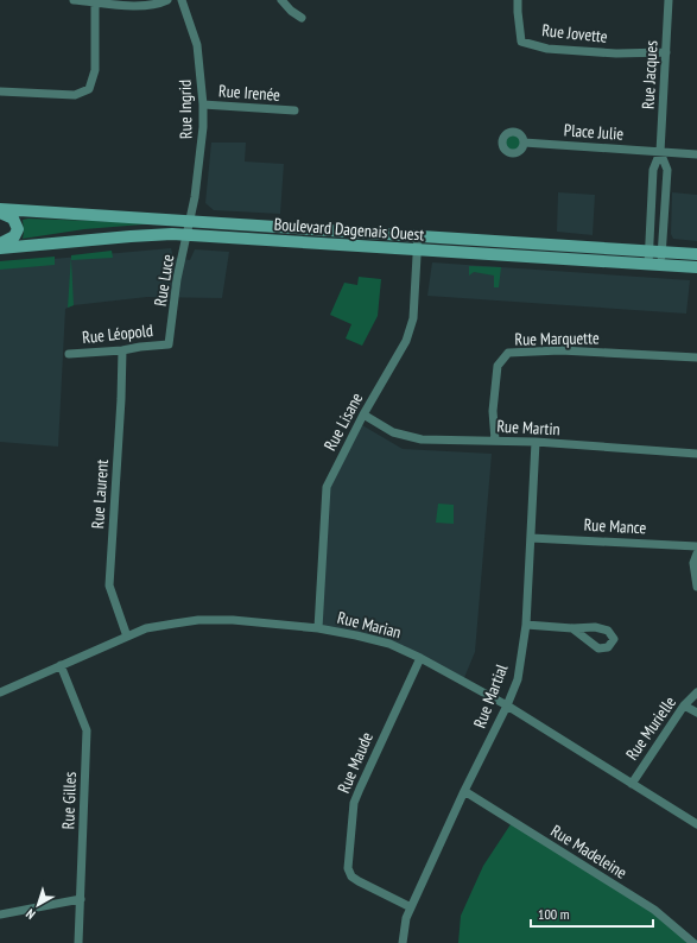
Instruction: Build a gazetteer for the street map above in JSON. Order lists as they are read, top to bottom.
{
  "streets": {
    "main road": ["Boulevard Dagenais Ouest"],
    "street": [
      "Rue Jovette",
      "Rue Jacques",
      "Rue Irenée",
      "Rue Ingrid",
      "Place Julie",
      "Rue Luce",
      "Rue Léopold",
      "Rue Marquette",
      "Rue Lisane",
      "Rue Martin",
      "Rue Laurent",
      "Rue Mance",
      "Rue Marian",
      "Rue Martial",
      "Rue Murielle",
      "Rue Maude",
      "Rue Gilles",
      "Rue Madeleine"
    ]
  },
  "crossings": [
    ["Rue Jovette", "Rue Jacques"],
    ["Rue Jacques", "Place Julie"],
    ["Rue Jacques", "Boulevard Dagenais Ouest"],
    ["Rue Irenée", "Rue Ingrid"],
    ["Rue Ingrid", "Boulevard Dagenais Ouest"],
    ["Rue Ingrid", "Rue Luce"],
    ["Boulevard Dagenais Ouest", "Rue Luce"],
    ["Boulevard Dagenais Ouest", "Rue Lisane"],
    ["Rue Luce", "Rue Léopold"],
    ["Rue Léopold", "Rue Laurent"],
    ["Rue Marquette", "Rue Martin"],
    ["Rue Lisane", "Rue Martin"],
    ["Rue Lisane", "Rue Marian"],
    ["Rue Martin", "Rue Martial"],
    ["Rue Laurent", "Rue Marian"],
    ["Rue Mance", "Rue Martial"],
    ["Rue Marian", "Rue Martial"],
    ["Rue Marian", "Rue Murielle"],
    ["Rue Marian", "Rue Maude"],
    ["Rue Marian", "Rue Gilles"],
    ["Rue Martial", "Rue Maude"],
    ["Rue Martial", "Rue Madeleine"]
  ],
  "scale_bar": "100 m",
  "north": "bottom left"
}
